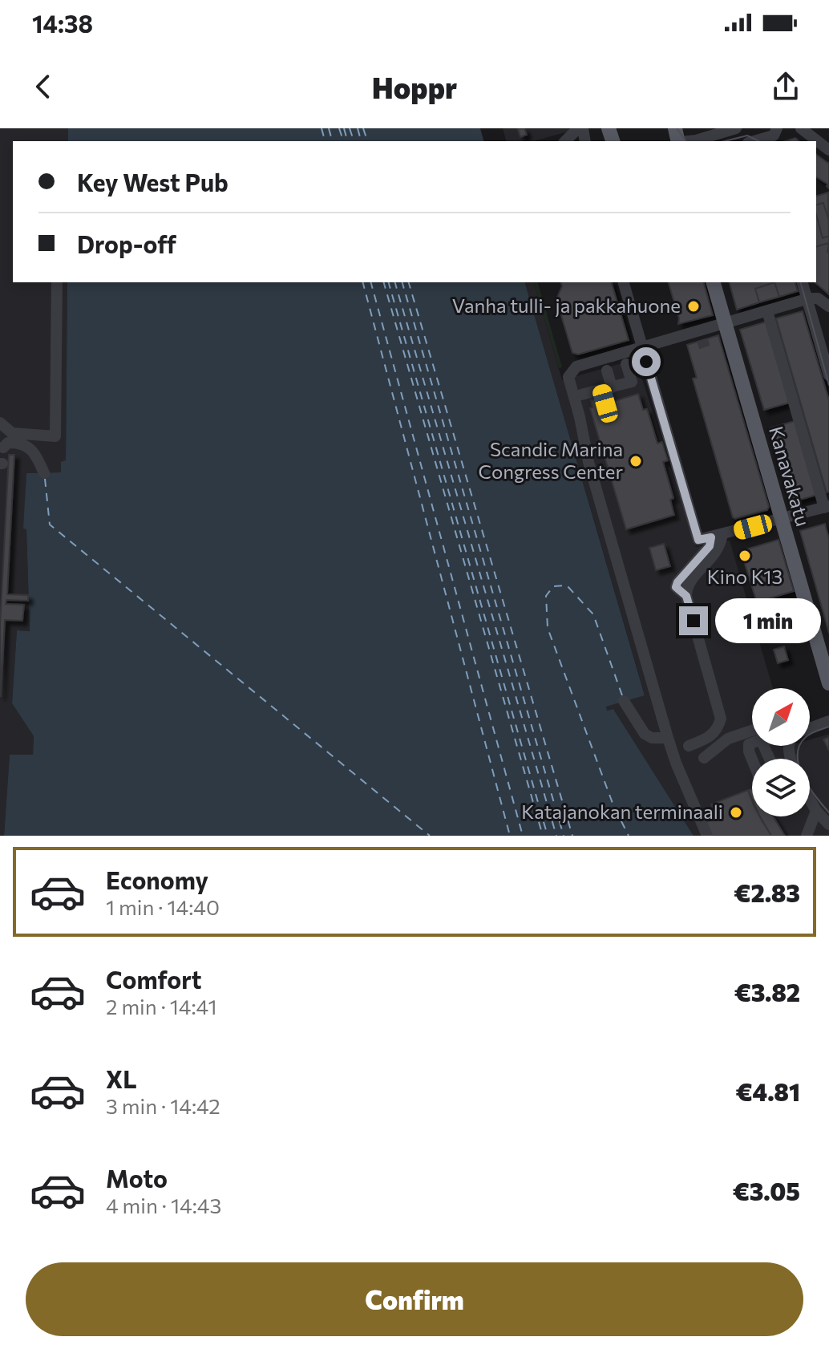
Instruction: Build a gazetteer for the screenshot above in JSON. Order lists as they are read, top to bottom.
{
  "streets": {
    "main road": ["Kanavakatu"]
  },
  "places": [
    "Vanha tulli- ja pakkahuone",
    "Scandic Marina Congress Center",
    "Kino K13",
    "Katajanokan terminaali"
  ],
  "north": "top right",
  "page": {
    "status": "14:38",
    "header": "Hoppr",
    "banner": ["Key West Pub", "Drop-off"],
    "bubble": "1 min",
    "list": [
      {
        "name": "Economy",
        "note": "1 min · 14:40",
        "value": "€2.83"
      },
      {
        "name": "Comfort",
        "note": "2 min · 14:41",
        "value": "€3.82"
      },
      {
        "name": "XL",
        "note": "3 min · 14:42",
        "value": "€4.81"
      },
      {
        "name": "Moto",
        "note": "4 min · 14:43",
        "value": "€3.05"
      }
    ],
    "buttons": "Confirm"
  }
}
